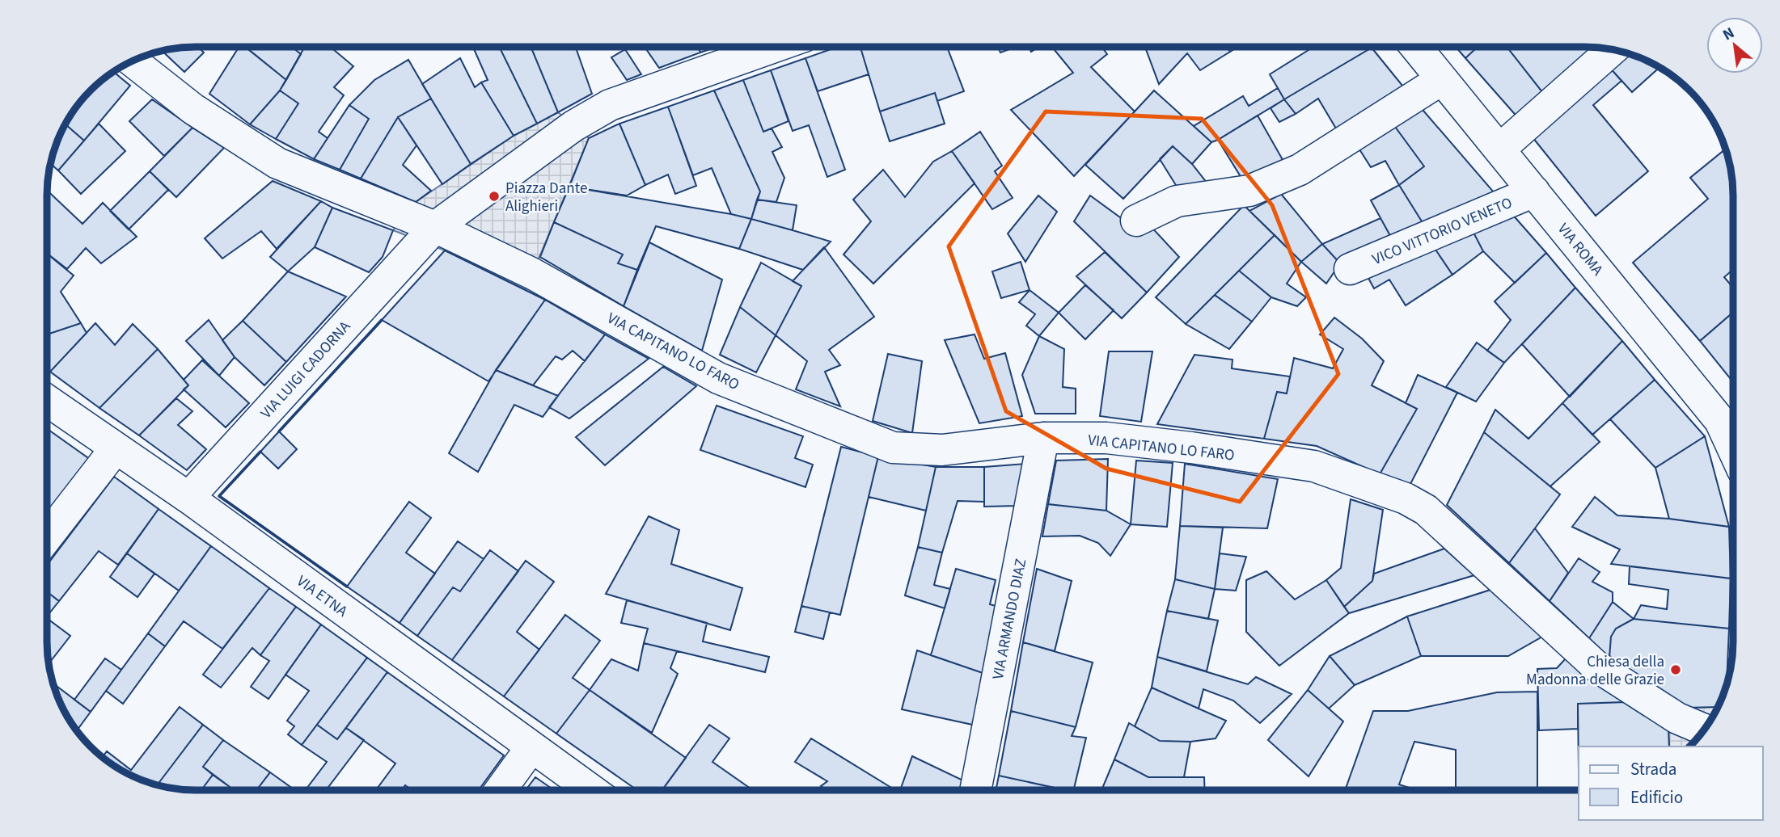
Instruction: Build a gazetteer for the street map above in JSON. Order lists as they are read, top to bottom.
{
  "streets": {
    "street": [
      "VICO VITTORIO VENETO",
      "VIA ROMA",
      "VIA CAPITANO LO FARO",
      "VIA LUIGI CADORNA",
      "VIA ETNA",
      "VIA ARMANDO DIAZ"
    ]
  },
  "crossings": [
    ["VICO VITTORIO VENETO", "VIA ROMA"],
    ["VIA CAPITANO LO FARO", "VIA LUIGI CADORNA"],
    ["VIA CAPITANO LO FARO", "VIA ARMANDO DIAZ"],
    ["VIA LUIGI CADORNA", "VIA ETNA"]
  ],
  "places": ["Piazza Dante Alighieri", "Chiesa della Madonna delle Grazie"],
  "legend": ["Strada", "Edificio"],
  "north": "top left"
}
